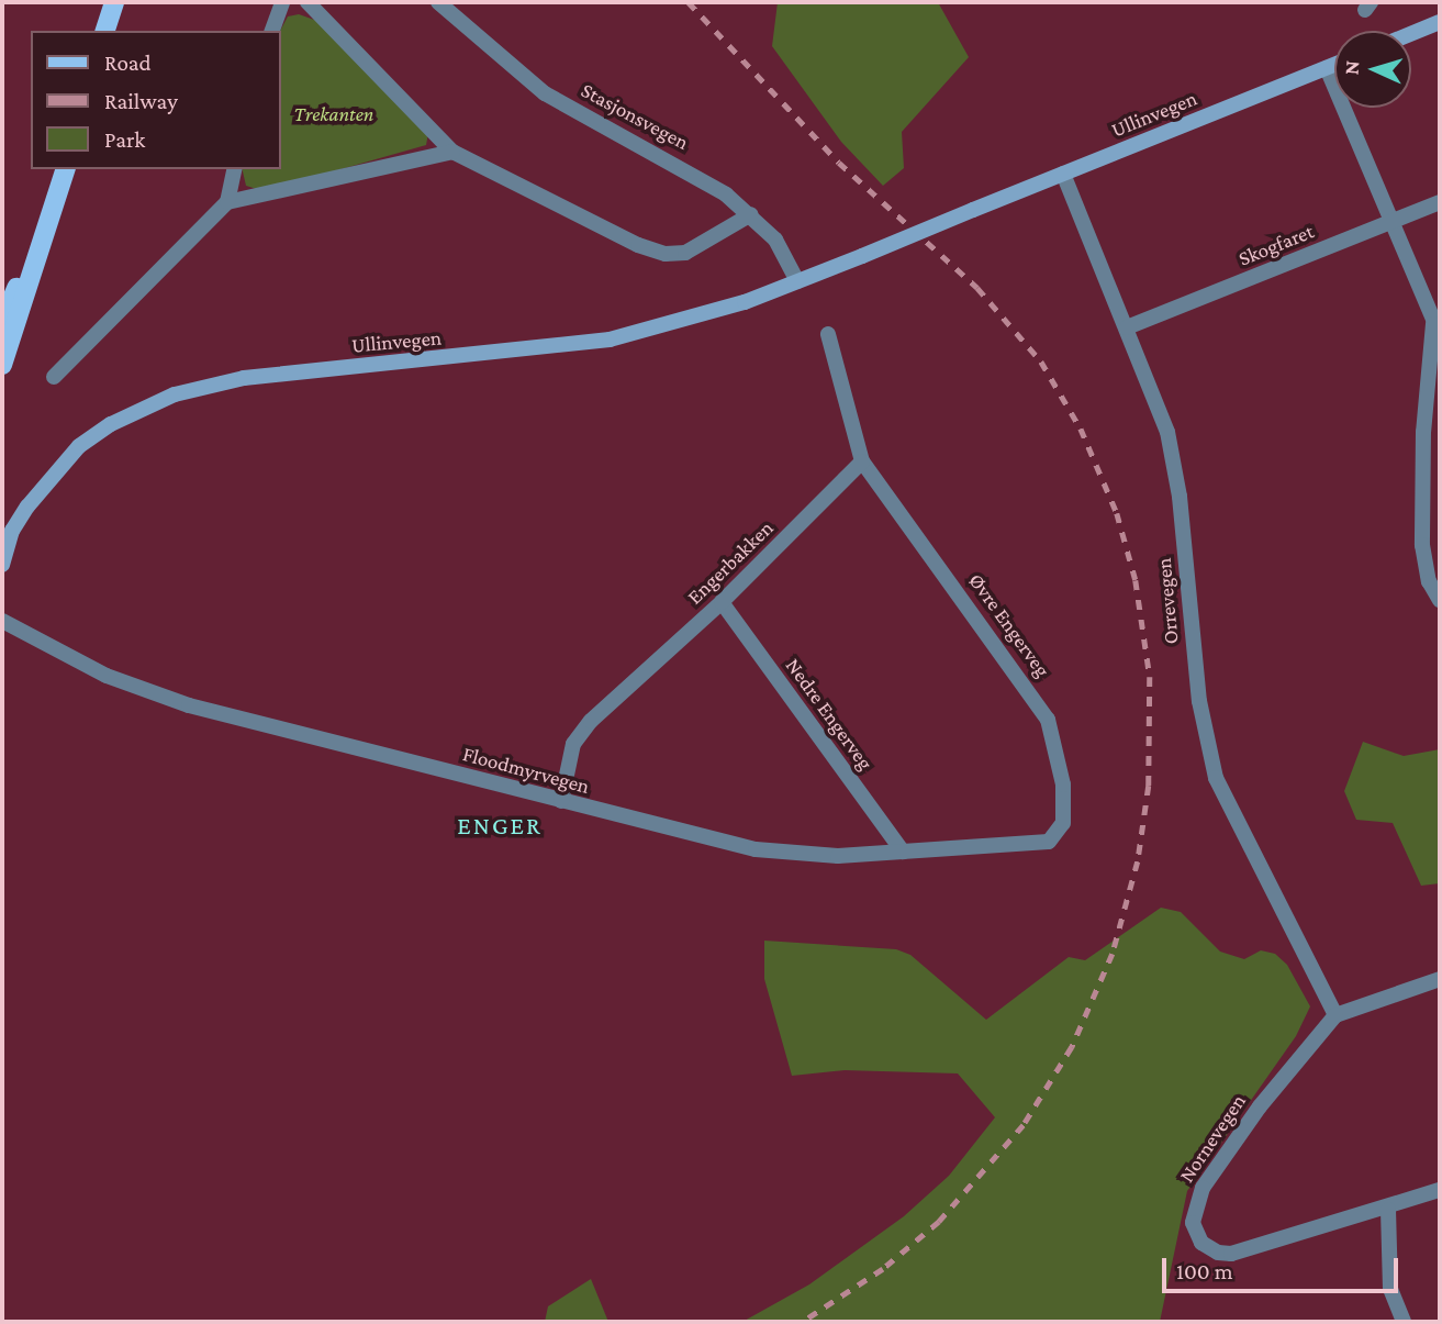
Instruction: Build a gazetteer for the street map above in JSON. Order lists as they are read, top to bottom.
{
  "streets": {
    "main road": ["Ullinvegen"],
    "street": [
      "Stasjonsvegen",
      "Skogfaret",
      "Engerbakken",
      "Orrevegen",
      "Øvre Engerveg",
      "Nedre Engerveg",
      "Floodmyrvegen",
      "Nornevegen"
    ]
  },
  "crossings": [
    ["Ullinvegen", "Stasjonsvegen"],
    ["Ullinvegen", "Orrevegen"],
    ["Skogfaret", "Orrevegen"],
    ["Engerbakken", "Øvre Engerveg"],
    ["Engerbakken", "Nedre Engerveg"],
    ["Engerbakken", "Floodmyrvegen"],
    ["Orrevegen", "Nornevegen"],
    ["Øvre Engerveg", "Floodmyrvegen"],
    ["Nedre Engerveg", "Floodmyrvegen"]
  ],
  "districts": ["ENGER"],
  "parks": ["Trekanten"],
  "legend": ["Road", "Railway", "Park"],
  "scale_bar": "100 m",
  "north": "left"
}
